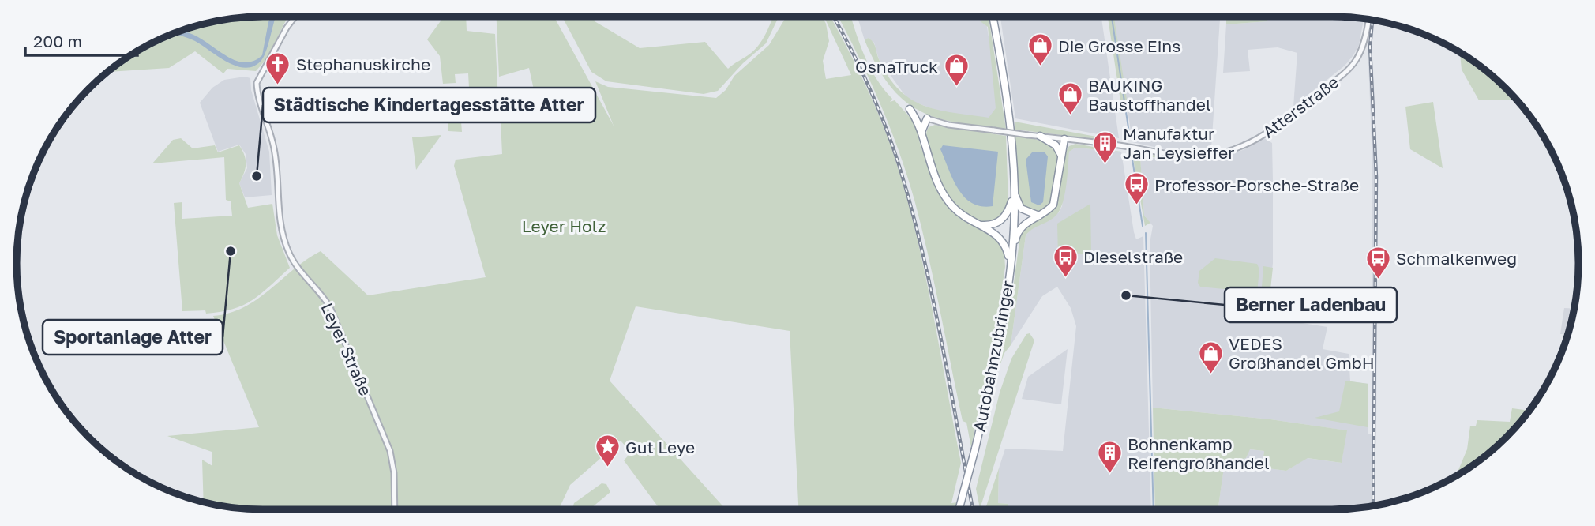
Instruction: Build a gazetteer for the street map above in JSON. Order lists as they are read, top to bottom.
{
  "streets": {
    "highway": ["Autobahnzubringer"],
    "street": ["Atterstraße", "Leyer Straße"]
  },
  "parks": ["Leyer Holz"],
  "places": {
    "shop": [
      "Die Grosse Eins",
      "OsnaTruck",
      "BAUKING Baustoffhandel",
      "VEDES Großhandel GmbH"
    ],
    "church": ["Stephanuskirche"],
    "building": ["Manufaktur Jan Leysieffer", "Bohnenkamp Reifengroßhandel"],
    "other": ["Städtische Kindertagesstätte Atter", "Sportanlage Atter", "Berner Ladenbau"],
    "bus stop": ["Professor-Porsche-Straße", "Dieselstraße", "Schmalkenweg"],
    "place": ["Gut Leye"]
  },
  "scale_bar": "200 m"
}
